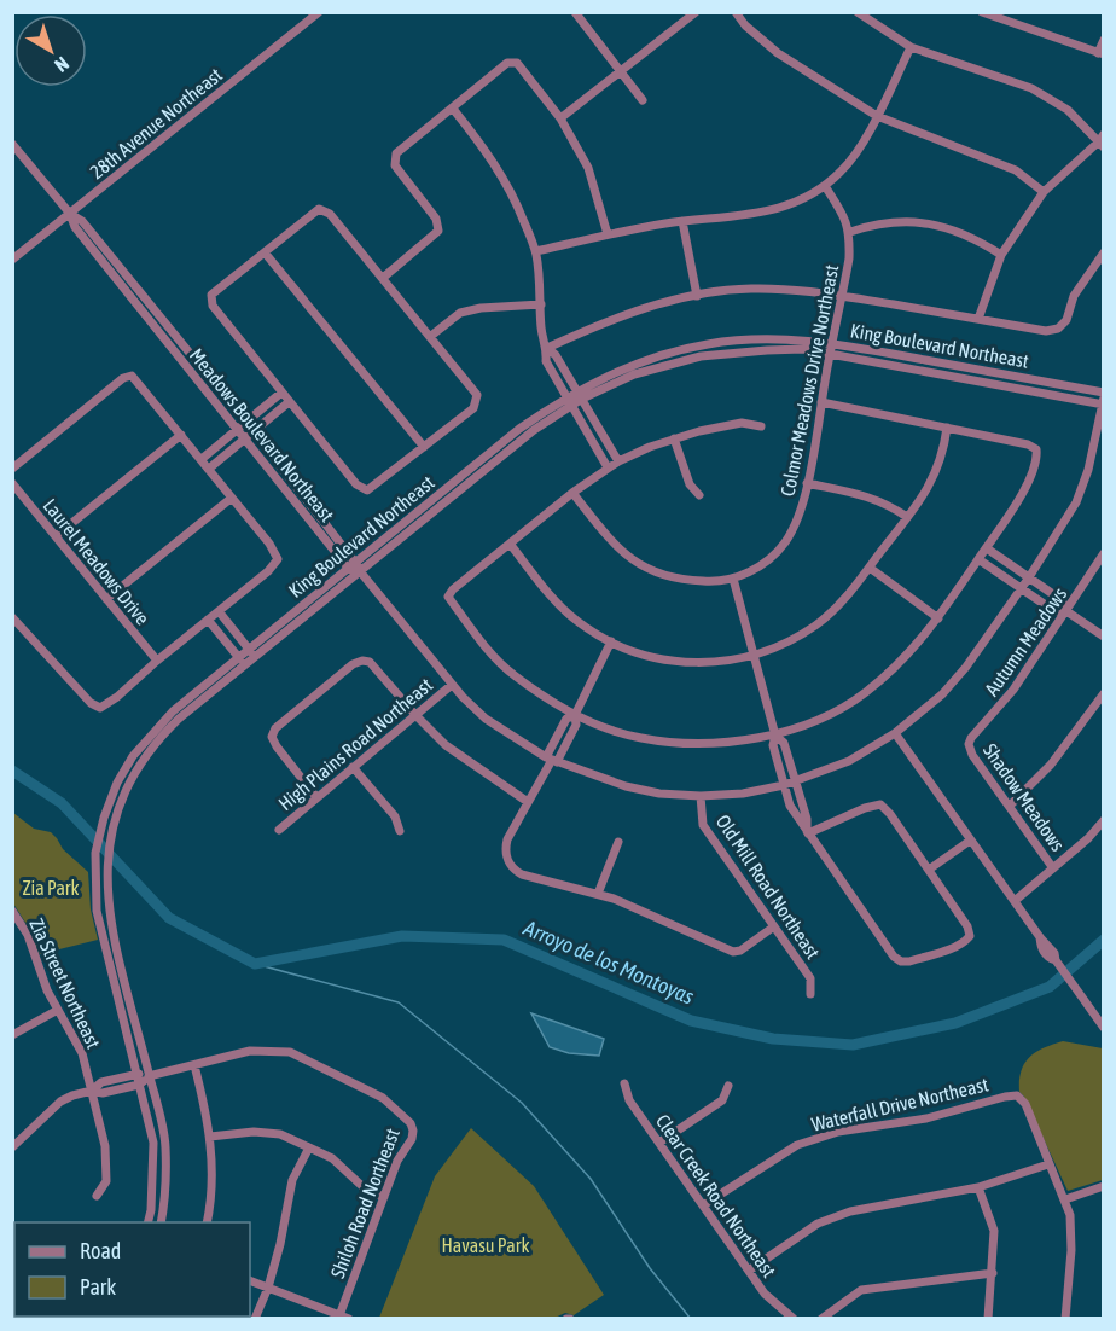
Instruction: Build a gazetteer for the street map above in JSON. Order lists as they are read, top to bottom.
{
  "streets": {
    "street": [
      "28th Avenue Northeast",
      "King Boulevard Northeast",
      "Colmor Meadows Drive Northeast",
      "Meadows Boulevard Northeast",
      "Laurel Meadows Drive",
      "Autumn Meadows",
      "High Plains Road Northeast",
      "Shadow Meadows",
      "Old Mill Road Northeast",
      "Zia Street Northeast",
      "Waterfall Drive Northeast",
      "Clear Creek Road Northeast",
      "Shiloh Road Northeast"
    ]
  },
  "crossings": [
    ["28th Avenue Northeast", "Meadows Boulevard Northeast"],
    ["King Boulevard Northeast", "Colmor Meadows Drive Northeast"],
    ["King Boulevard Northeast", "Meadows Boulevard Northeast"],
    ["King Boulevard Northeast", "Shiloh Road Northeast"],
    ["Autumn Meadows", "Shadow Meadows"],
    ["Waterfall Drive Northeast", "Clear Creek Road Northeast"]
  ],
  "water": ["Arroyo de los Montoyas"],
  "parks": ["Zia Park", "Havasu Park"],
  "legend": ["Road", "Park"],
  "north": "bottom right"
}
